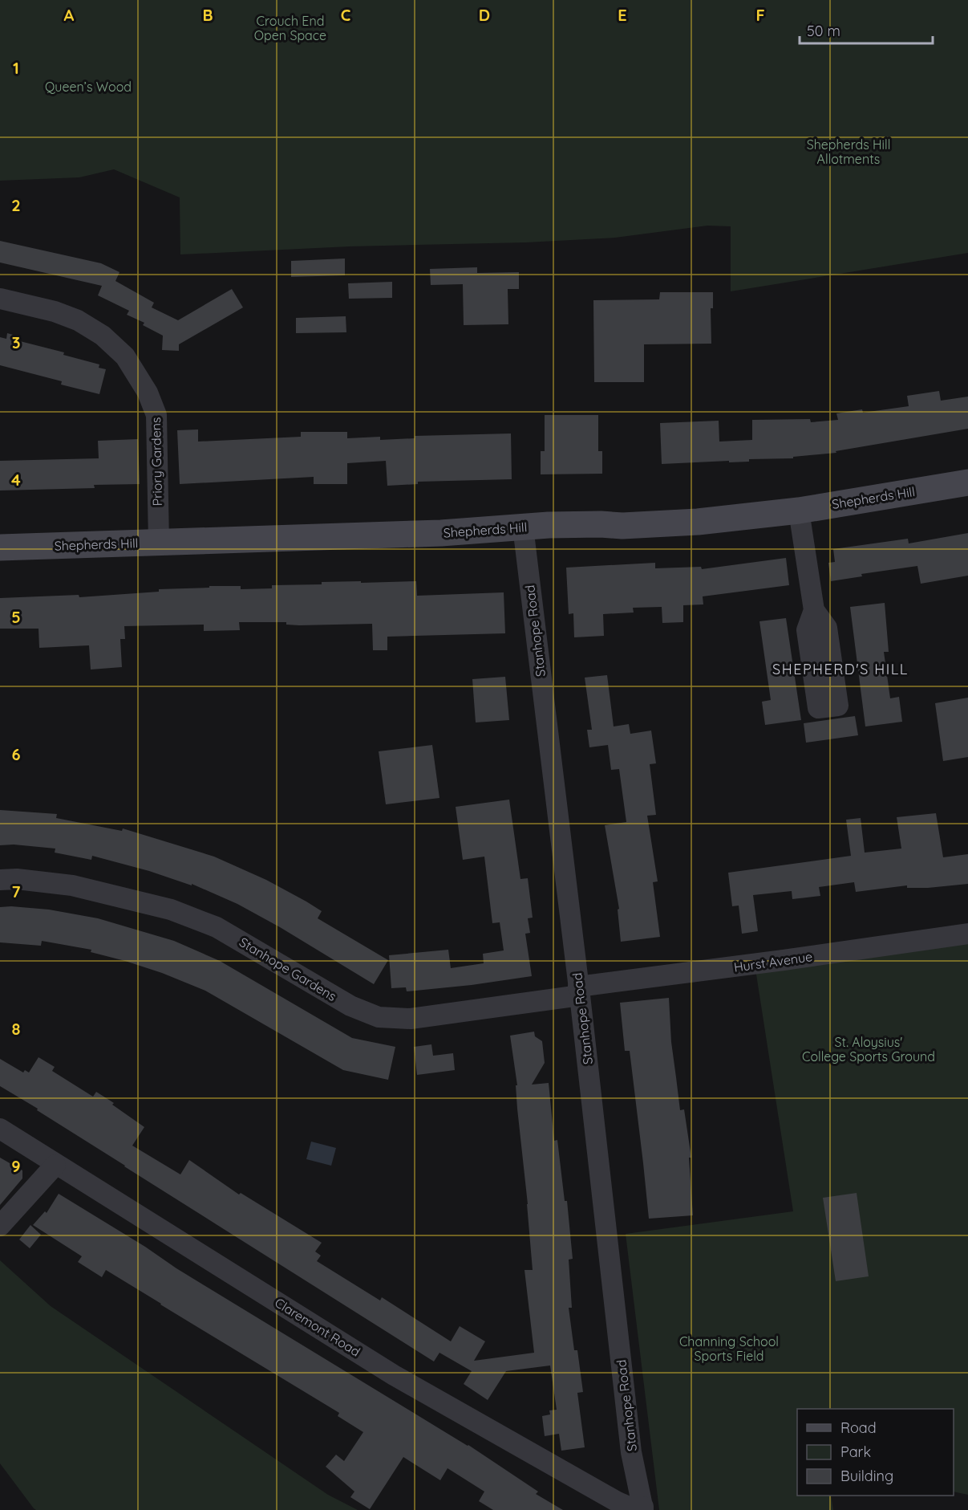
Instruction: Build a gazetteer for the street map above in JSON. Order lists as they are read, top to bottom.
{
  "streets": {
    "street": [
      "Priory Gardens",
      "Shepherds Hill",
      "Stanhope Road",
      "Hurst Avenue",
      "Stanhope Gardens",
      "Claremont Road"
    ]
  },
  "crossings": [
    ["Priory Gardens", "Shepherds Hill"],
    ["Shepherds Hill", "Stanhope Road"],
    ["Stanhope Road", "Hurst Avenue"],
    ["Stanhope Road", "Stanhope Gardens"],
    ["Stanhope Road", "Claremont Road"],
    ["Hurst Avenue", "Stanhope Gardens"]
  ],
  "districts": ["SHEPHERD'S HILL"],
  "parks": [
    "Crouch End Open Space",
    "Queen’s Wood",
    "Shepherds Hill Allotments",
    "St. Aloysius' College Sports Ground",
    "Channing School Sports Field"
  ],
  "legend": ["Road", "Park", "Building"],
  "scale_bar": "50 m",
  "grid": {
    "columns": [
      "A",
      "B",
      "C",
      "D",
      "E",
      "F"
    ],
    "rows": [
      "1",
      "2",
      "3",
      "4",
      "5",
      "6",
      "7",
      "8",
      "9"
    ]
  }
}
